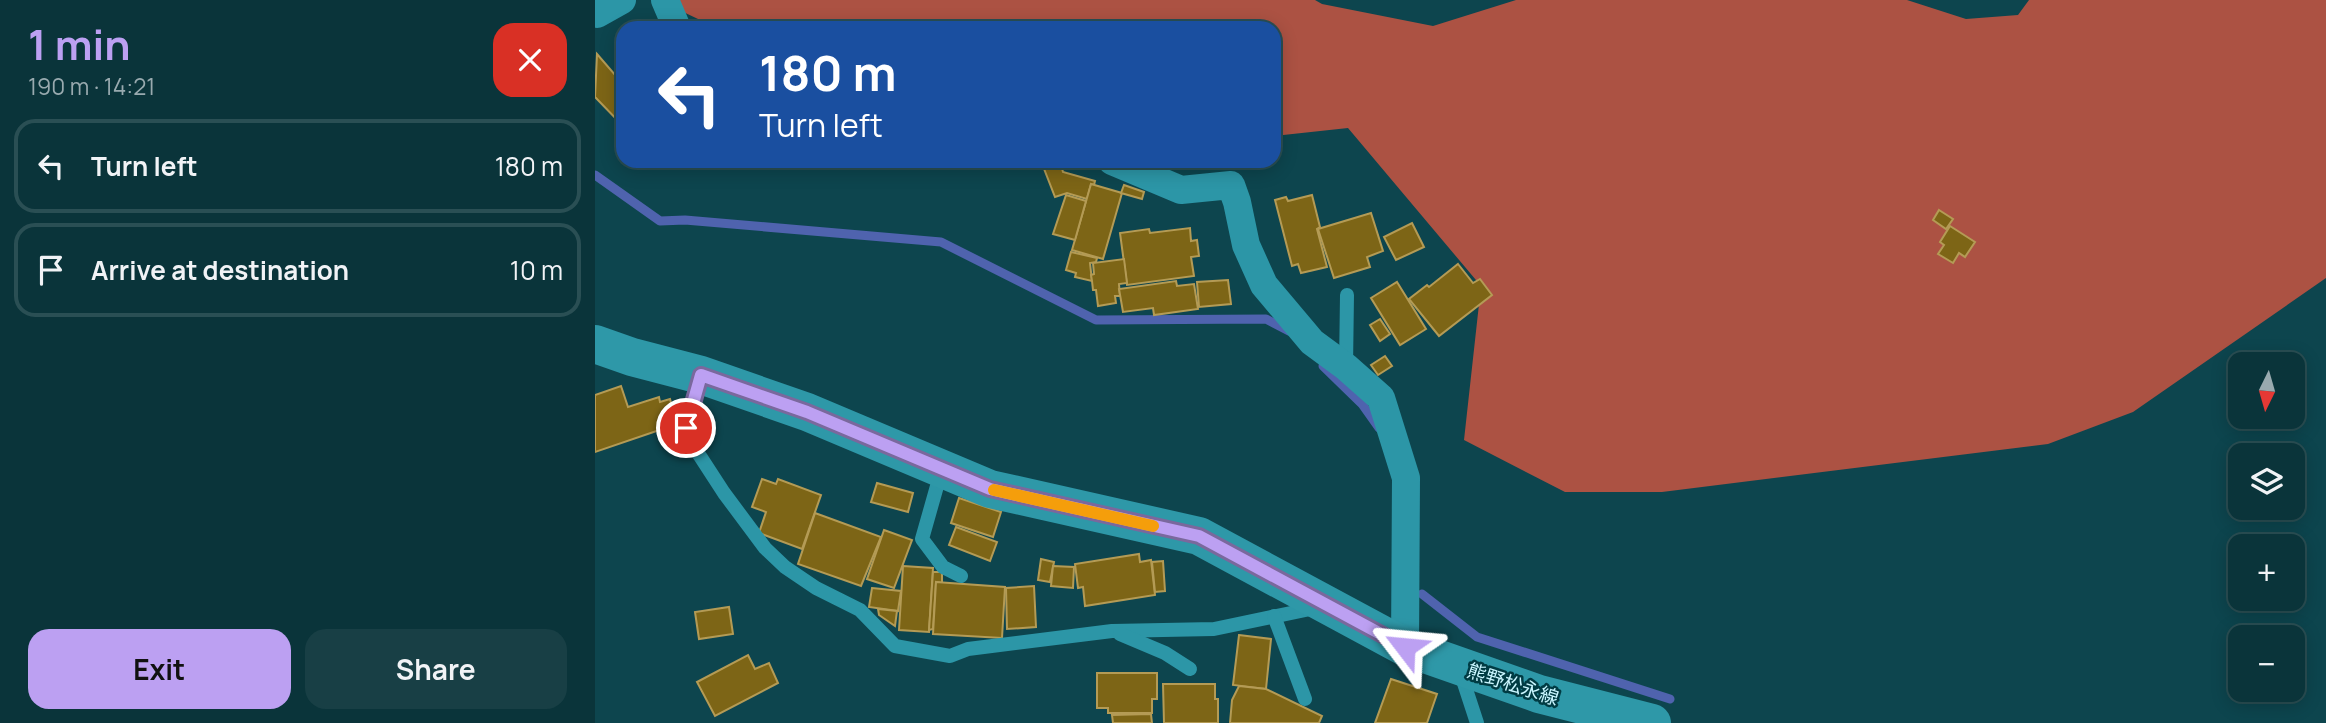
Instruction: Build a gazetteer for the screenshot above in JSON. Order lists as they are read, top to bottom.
{
  "streets": {
    "main road": ["熊野松永線"]
  },
  "north": "bottom",
  "page": {
    "heading": ["1 min", "190 m · 14:21"],
    "turn": ["180 m", "Turn left"],
    "list": [
      {
        "name": "Turn left",
        "value": "180 m"
      },
      {
        "name": "Arrive at destination",
        "value": "10 m"
      }
    ],
    "map_buttons": ["+", "−"],
    "buttons": ["Exit", "Share"]
  }
}
